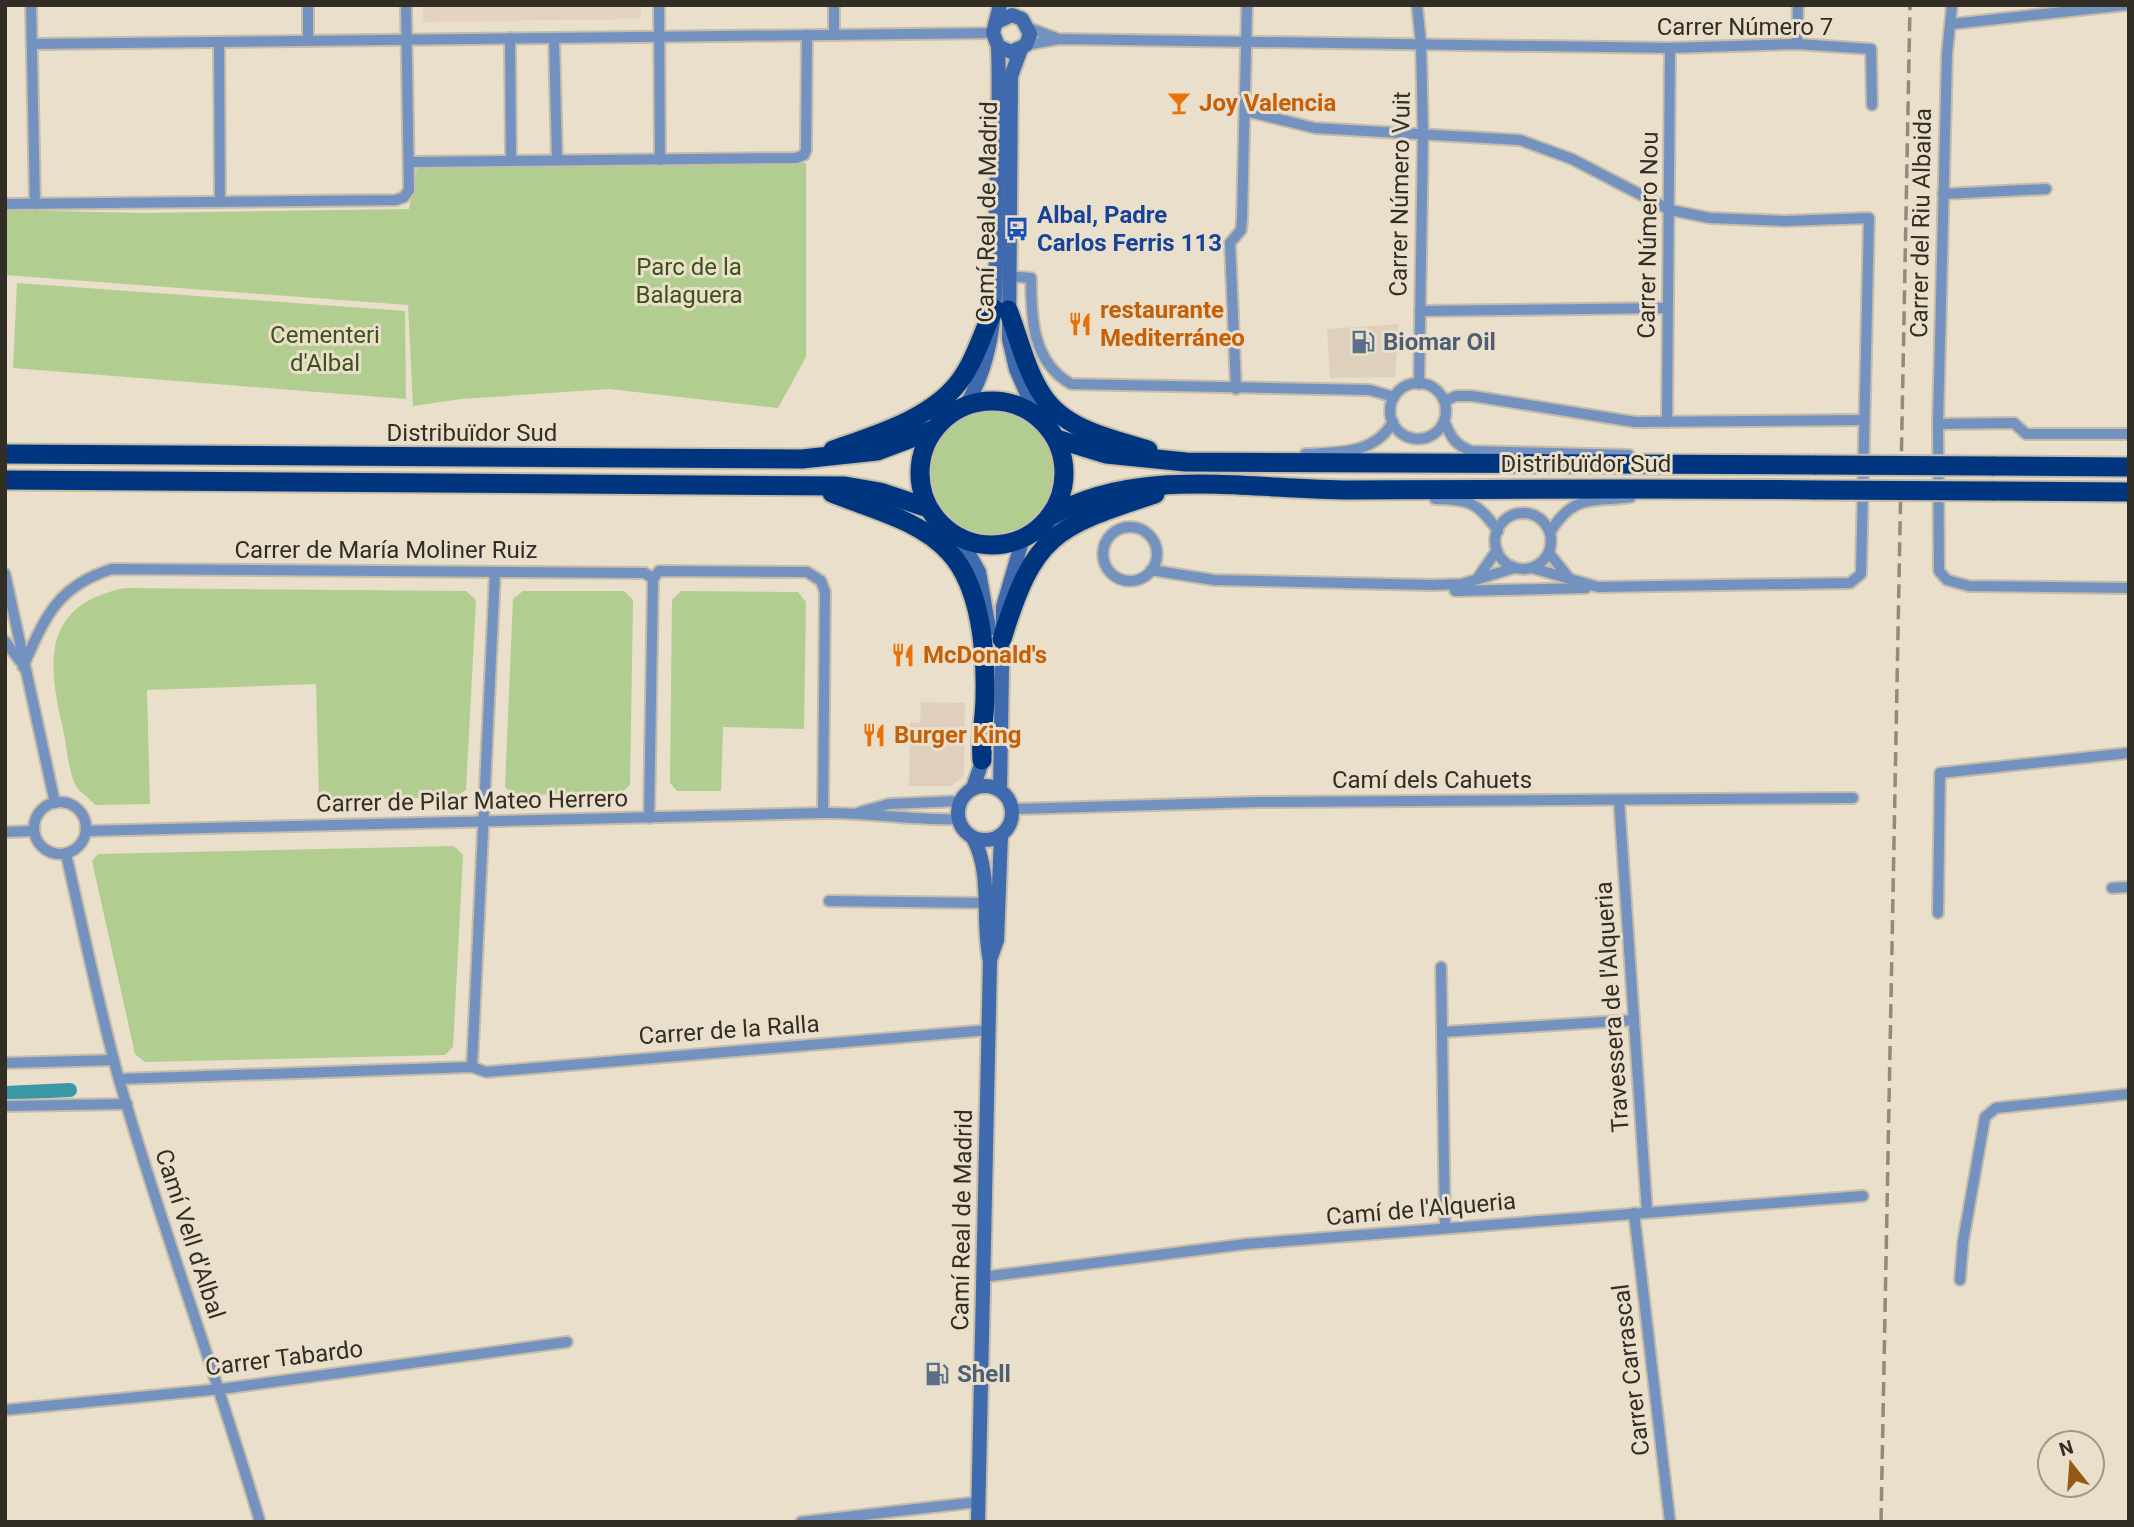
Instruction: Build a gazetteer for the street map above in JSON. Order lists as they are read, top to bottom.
{
  "streets": {
    "highway": ["Distribuïdor Sud"],
    "street": [
      "Carrer Número 7",
      "Carrer Número Vuit",
      "Camí Real de Madrid",
      "Carrer del Riu Albaida",
      "Carrer Número Nou",
      "Carrer de María Moliner Ruiz",
      "Camí dels Cahuets",
      "Carrer de Pilar Mateo Herrero",
      "Travessera de l'Alqueria",
      "Carrer de la Ralla",
      "Camí de l'Alqueria",
      "Camí Vell d'Albal",
      "Carrer Tabardo",
      "Carrer Carrascal"
    ]
  },
  "crossings": [
    ["Carrer Número 7", "Carrer Número Vuit"],
    ["Carrer Número 7", "Camí Real de Madrid"],
    ["Carrer Número 7", "Carrer Número Nou"],
    ["Camí Real de Madrid", "Distribuïdor Sud"],
    ["Camí Real de Madrid", "Camí dels Cahuets"],
    ["Camí Real de Madrid", "Carrer de Pilar Mateo Herrero"],
    ["Camí Real de Madrid", "Carrer de la Ralla"],
    ["Camí Real de Madrid", "Camí de l'Alqueria"],
    ["Carrer de María Moliner Ruiz", "Carrer de Pilar Mateo Herrero"],
    ["Camí dels Cahuets", "Carrer de Pilar Mateo Herrero"],
    ["Camí dels Cahuets", "Travessera de l'Alqueria"],
    ["Carrer de Pilar Mateo Herrero", "Camí Vell d'Albal"],
    ["Travessera de l'Alqueria", "Camí de l'Alqueria"],
    ["Carrer de la Ralla", "Camí Vell d'Albal"],
    ["Camí de l'Alqueria", "Carrer Carrascal"],
    ["Camí Vell d'Albal", "Carrer Tabardo"]
  ],
  "parks": ["Parc de la Balaguera", "Cementeri d'Albal"],
  "places": {
    "bar": ["Joy Valencia"],
    "bus stop": ["Albal, Padre Carlos Ferris 113"],
    "restaurant": ["restaurante Mediterráneo", "McDonald's", "Burger King"],
    "fuel station": ["Biomar Oil", "Shell"]
  },
  "north": "top"
}
